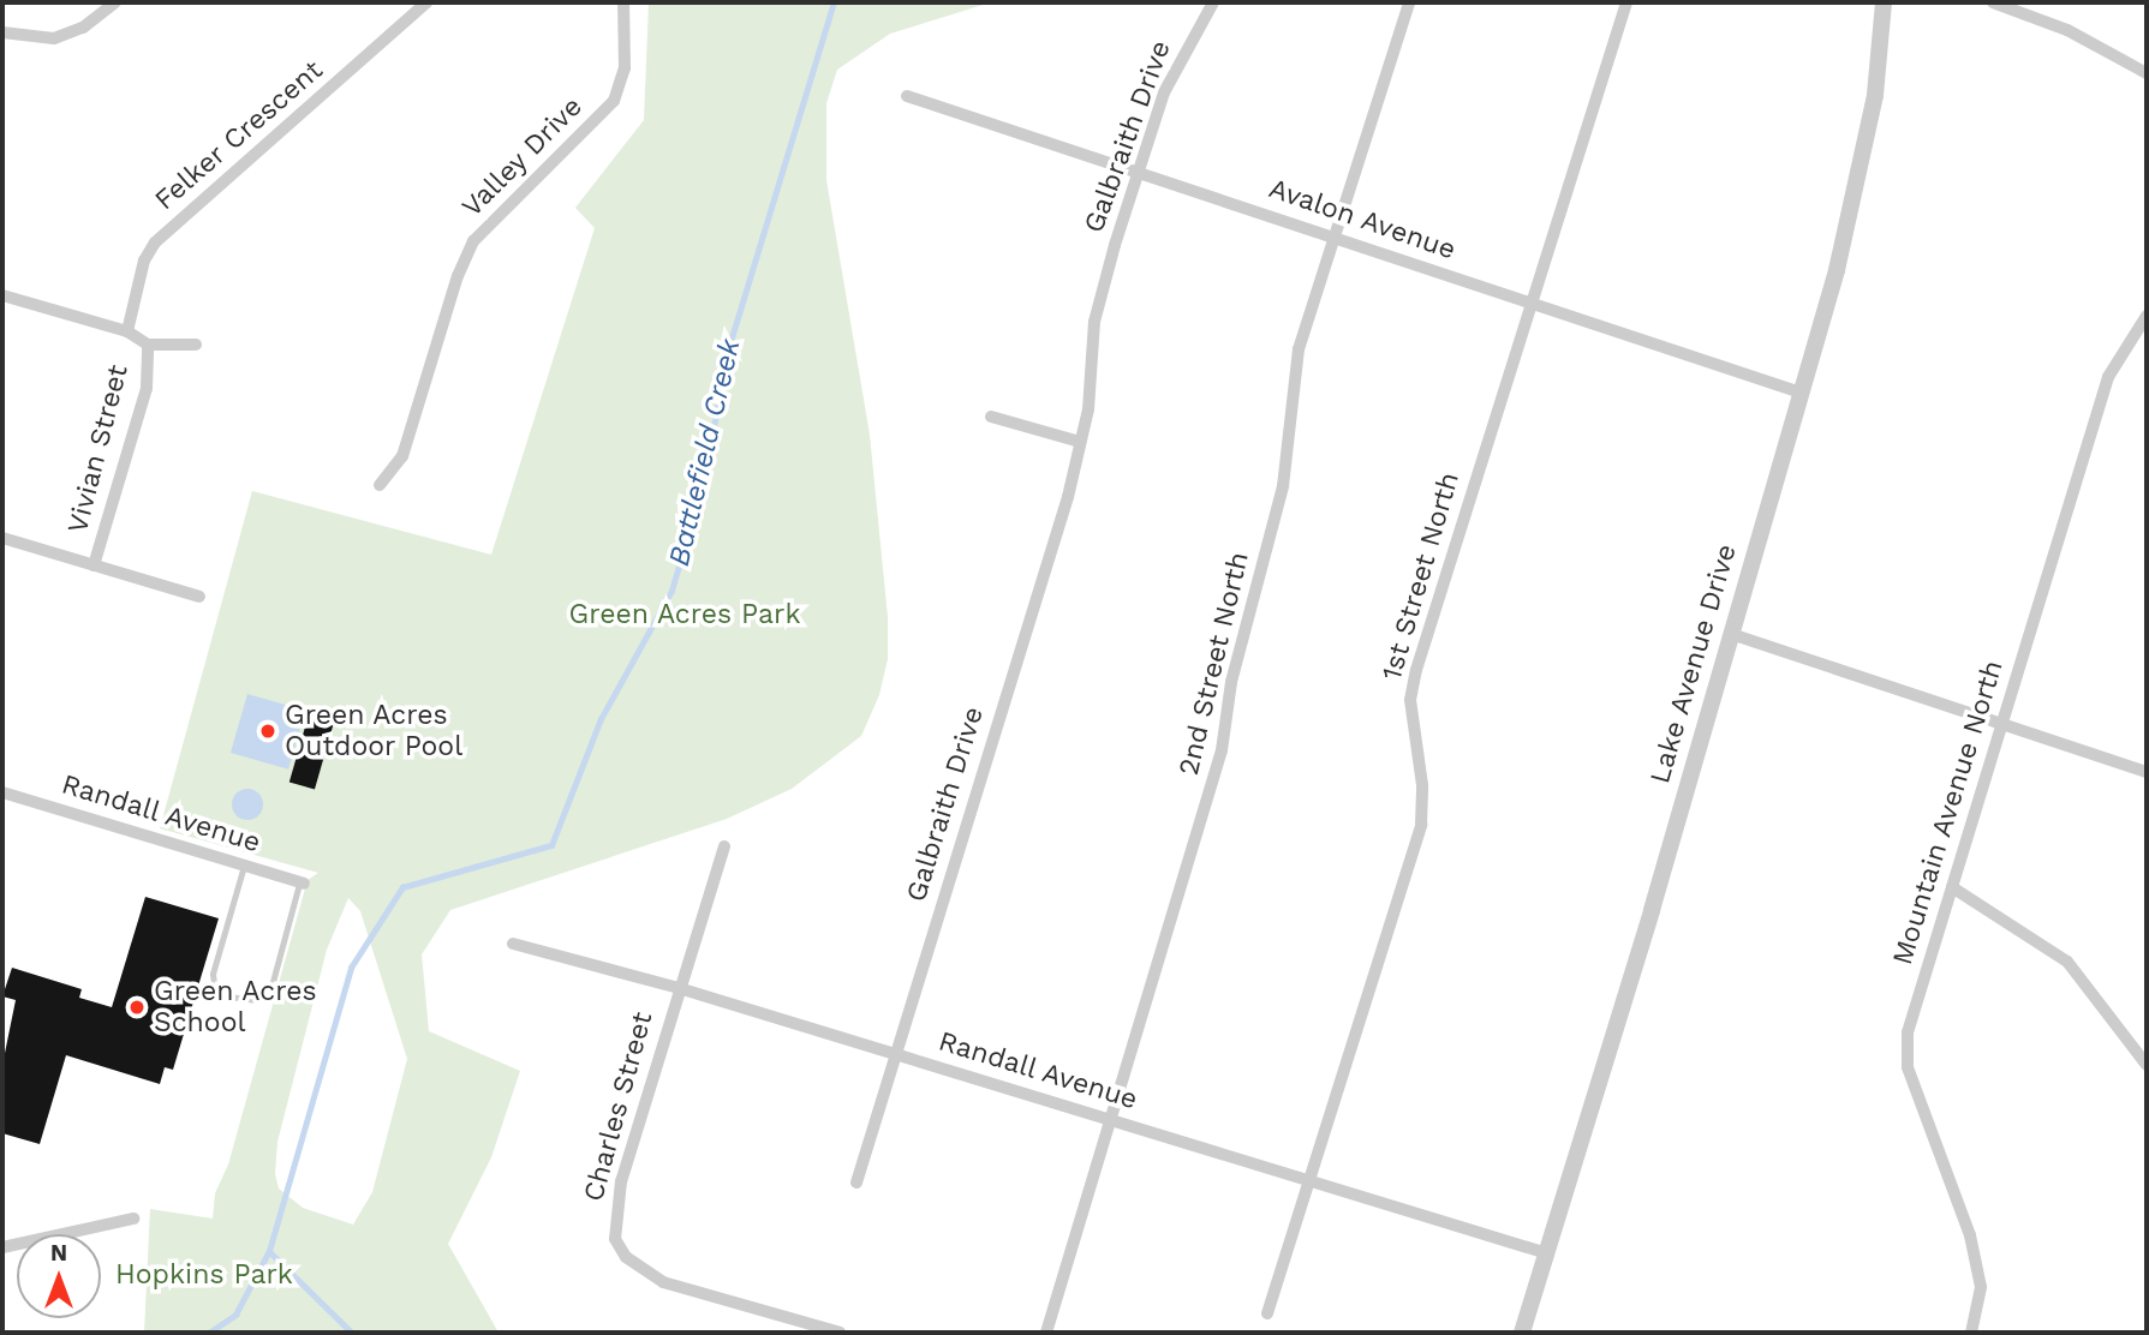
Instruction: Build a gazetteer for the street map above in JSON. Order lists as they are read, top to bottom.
{
  "streets": {
    "street": [
      "Felker Crescent",
      "Galbraith Drive",
      "Valley Drive",
      "Avalon Avenue",
      "Vivian Street",
      "1st Street North",
      "2nd Street North",
      "Lake Avenue Drive",
      "Mountain Avenue North",
      "Randall Avenue",
      "Charles Street"
    ]
  },
  "crossings": [
    ["Galbraith Drive", "Avalon Avenue"],
    ["Galbraith Drive", "Randall Avenue"],
    ["Avalon Avenue", "1st Street North"],
    ["Avalon Avenue", "2nd Street North"],
    ["Avalon Avenue", "Lake Avenue Drive"],
    ["1st Street North", "Randall Avenue"],
    ["2nd Street North", "Randall Avenue"],
    ["Lake Avenue Drive", "Randall Avenue"],
    ["Randall Avenue", "Charles Street"]
  ],
  "water": ["Battlefield Creek"],
  "parks": ["Green Acres Park", "Hopkins Park"],
  "places": ["Green Acres Outdoor Pool", "Green Acres School"],
  "north": "top"
}
